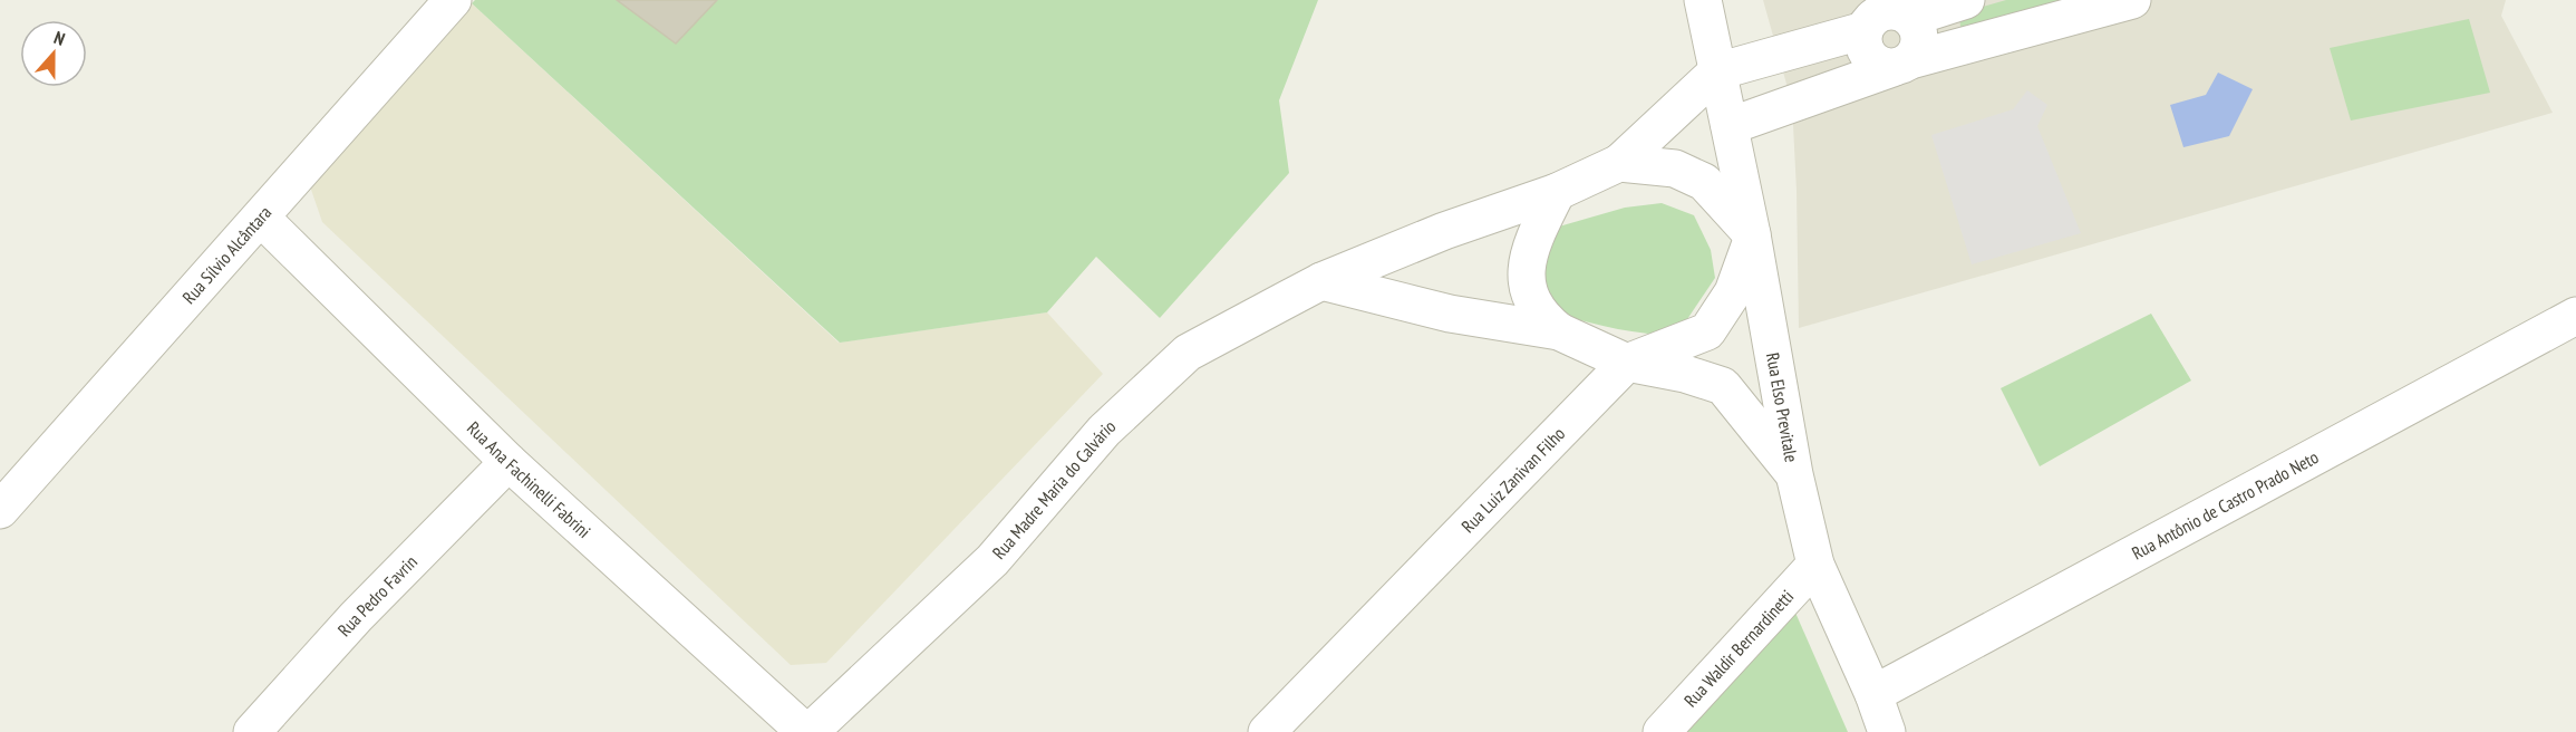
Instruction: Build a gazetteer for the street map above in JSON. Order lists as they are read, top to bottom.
{
  "streets": {
    "street": [
      "Rua Sílvio Alcântara",
      "Rua Elso Previtale",
      "Rua Ana Fachinelli Fabrini",
      "Rua Luiz Zanivan Filho",
      "Rua Madre Maria do Calvário",
      "Rua Antônio de Castro Prado Neto",
      "Rua Pedro Favrin",
      "Rua Waldir Bernardinetti"
    ]
  },
  "crossings": [
    ["Rua Sílvio Alcântara", "Rua Ana Fachinelli Fabrini"],
    ["Rua Elso Previtale", "Rua Luiz Zanivan Filho"],
    ["Rua Elso Previtale", "Rua Madre Maria do Calvário"],
    ["Rua Elso Previtale", "Rua Antônio de Castro Prado Neto"],
    ["Rua Elso Previtale", "Rua Waldir Bernardinetti"],
    ["Rua Ana Fachinelli Fabrini", "Rua Madre Maria do Calvário"],
    ["Rua Ana Fachinelli Fabrini", "Rua Pedro Favrin"],
    ["Rua Luiz Zanivan Filho", "Rua Madre Maria do Calvário"]
  ],
  "north": "top"
}
